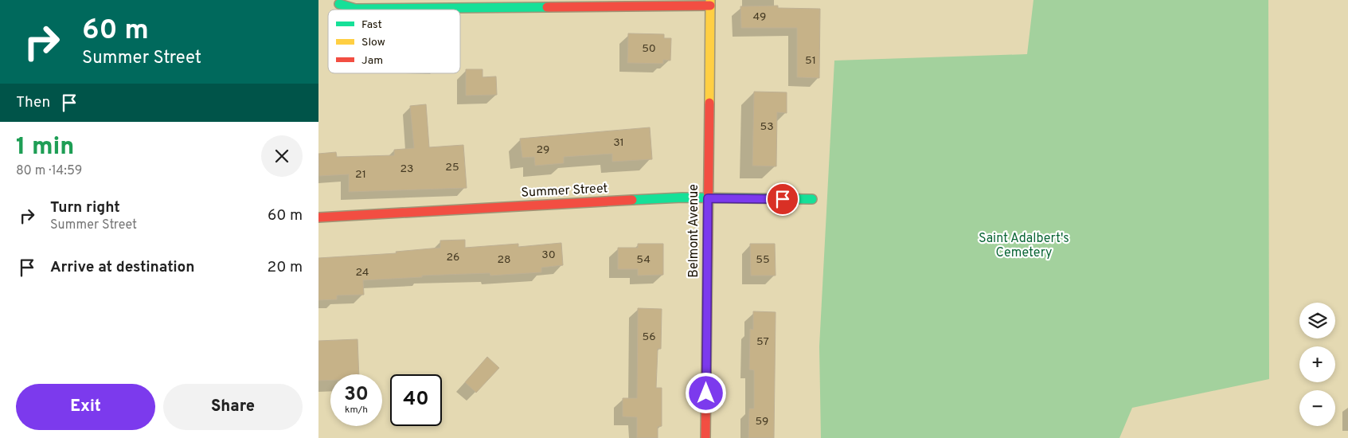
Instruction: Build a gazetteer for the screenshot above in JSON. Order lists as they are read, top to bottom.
{
  "streets": {
    "street": ["Summer Street", "Belmont Avenue"]
  },
  "crossings": [
    ["Summer Street", "Belmont Avenue"]
  ],
  "parks": ["Saint Adalbert's Cemetery"],
  "house_numbers": [
    "49",
    "50",
    "51",
    "53",
    "31",
    "29",
    "25",
    "23",
    "21",
    "30",
    "26",
    "28",
    "54",
    "55",
    "24",
    "56",
    "57",
    "59"
  ],
  "legend": ["Fast", "Slow", "Jam"],
  "page": {
    "turn": ["60 m", "Summer Street"],
    "then": "Then",
    "heading": ["1 min", "80 m · 14:59"],
    "list": [
      {
        "name": "Turn right",
        "note": "Summer Street",
        "value": "60 m"
      },
      {
        "name": "Arrive at destination",
        "value": "20 m"
      }
    ],
    "map_buttons": ["+", "−"],
    "speed": "30 km/h",
    "limit": "40",
    "buttons": ["Exit", "Share"]
  }
}
